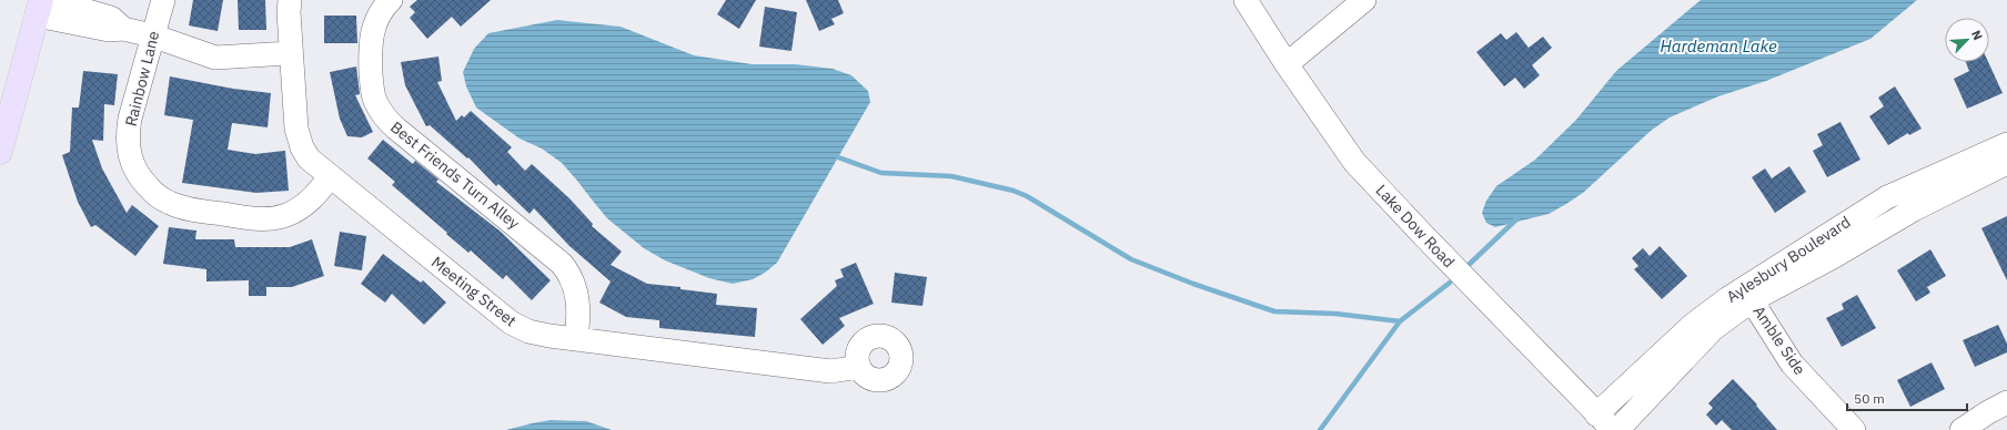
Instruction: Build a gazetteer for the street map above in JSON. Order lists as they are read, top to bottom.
{
  "streets": {
    "street": [
      "Rainbow Lane",
      "Best Friends Turn Alley",
      "Lake Dow Road",
      "Aylesbury Boulevard",
      "Meeting Street",
      "Amble Side"
    ]
  },
  "crossings": [
    ["Rainbow Lane", "Meeting Street"],
    ["Best Friends Turn Alley", "Meeting Street"],
    ["Lake Dow Road", "Aylesbury Boulevard"],
    ["Aylesbury Boulevard", "Amble Side"]
  ],
  "water": ["Hardeman Lake"],
  "scale_bar": "50 m",
  "north": "top right"
}
